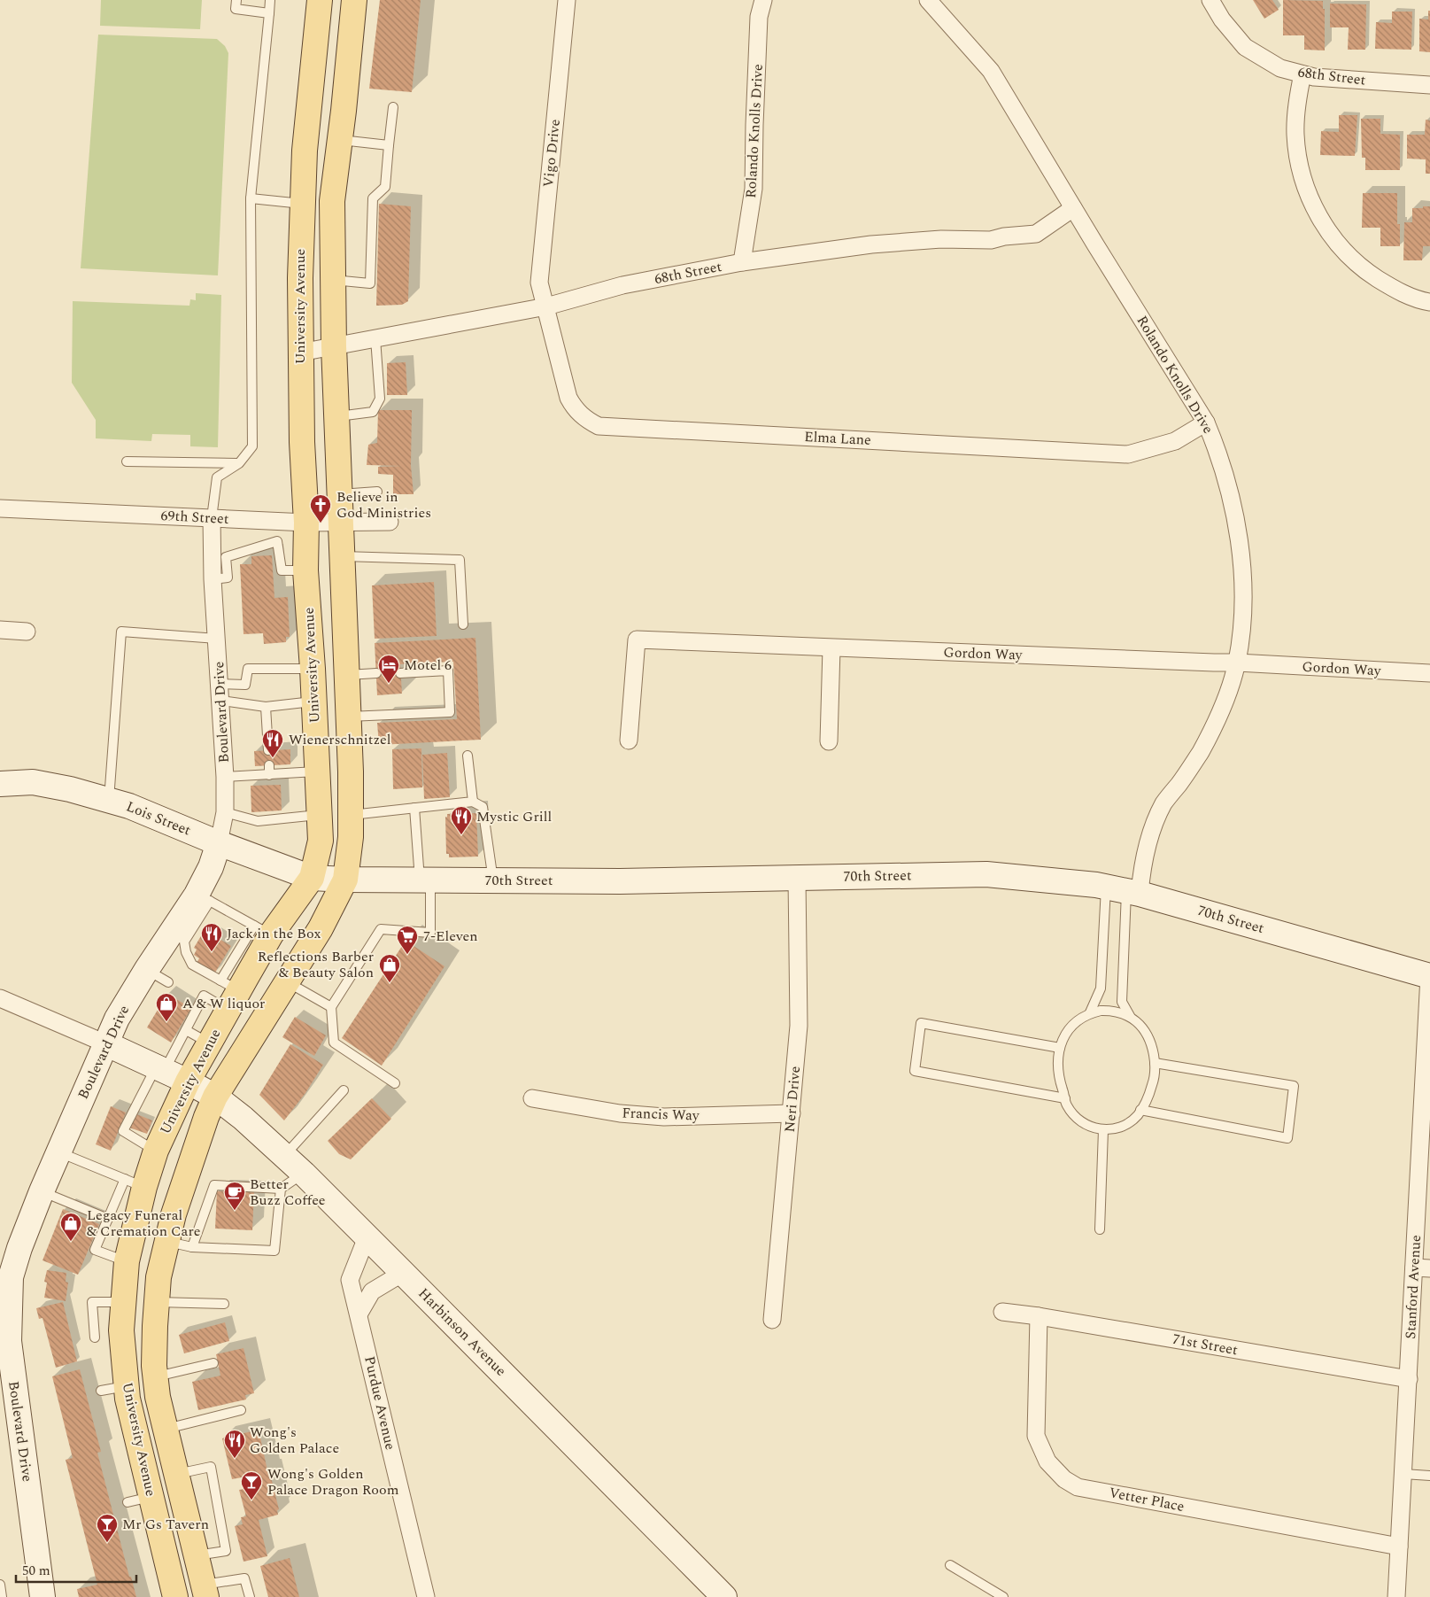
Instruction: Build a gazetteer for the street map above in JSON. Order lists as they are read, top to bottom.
{
  "streets": {
    "main road": ["University Avenue"],
    "street": [
      "68th Street",
      "Rolando Knolls Drive",
      "Vigo Drive",
      "Elma Lane",
      "69th Street",
      "Gordon Way",
      "Boulevard Drive",
      "Lois Street",
      "70th Street",
      "Neri Drive",
      "Francis Way",
      "Stanford Avenue",
      "Harbinson Avenue",
      "71st Street",
      "Purdue Avenue",
      "Vetter Place"
    ]
  },
  "crossings": [
    ["68th Street", "Rolando Knolls Drive"],
    ["68th Street", "Vigo Drive"],
    ["68th Street", "University Avenue"],
    ["68th Street", "Elma Lane"],
    ["Rolando Knolls Drive", "Elma Lane"],
    ["Rolando Knolls Drive", "Gordon Way"],
    ["Rolando Knolls Drive", "70th Street"],
    ["Vigo Drive", "Elma Lane"],
    ["University Avenue", "69th Street"],
    ["University Avenue", "Lois Street"],
    ["University Avenue", "70th Street"],
    ["University Avenue", "Harbinson Avenue"],
    ["69th Street", "Boulevard Drive"],
    ["Boulevard Drive", "Lois Street"],
    ["Boulevard Drive", "Harbinson Avenue"],
    ["Lois Street", "70th Street"],
    ["70th Street", "Neri Drive"],
    ["70th Street", "Stanford Avenue"],
    ["Neri Drive", "Francis Way"],
    ["Stanford Avenue", "71st Street"],
    ["Stanford Avenue", "Vetter Place"],
    ["Harbinson Avenue", "Purdue Avenue"],
    ["71st Street", "Vetter Place"]
  ],
  "places": {
    "church": ["Believe in God Ministries"],
    "hotel": ["Motel 6"],
    "restaurant": [
      "Wienerschnitzel",
      "Mystic Grill",
      "Jack in the Box",
      "Wong's Golden Palace"
    ],
    "supermarket": ["7-Eleven"],
    "shop": ["Reflections Barber & Beauty Salon", "A & W liquor", "Legacy Funeral & Cremation Care"],
    "cafe": ["Better Buzz Coffee"],
    "bar": ["Wong's Golden Palace Dragon Room", "Mr Gs Tavern"]
  },
  "scale_bar": "50 m"
}
